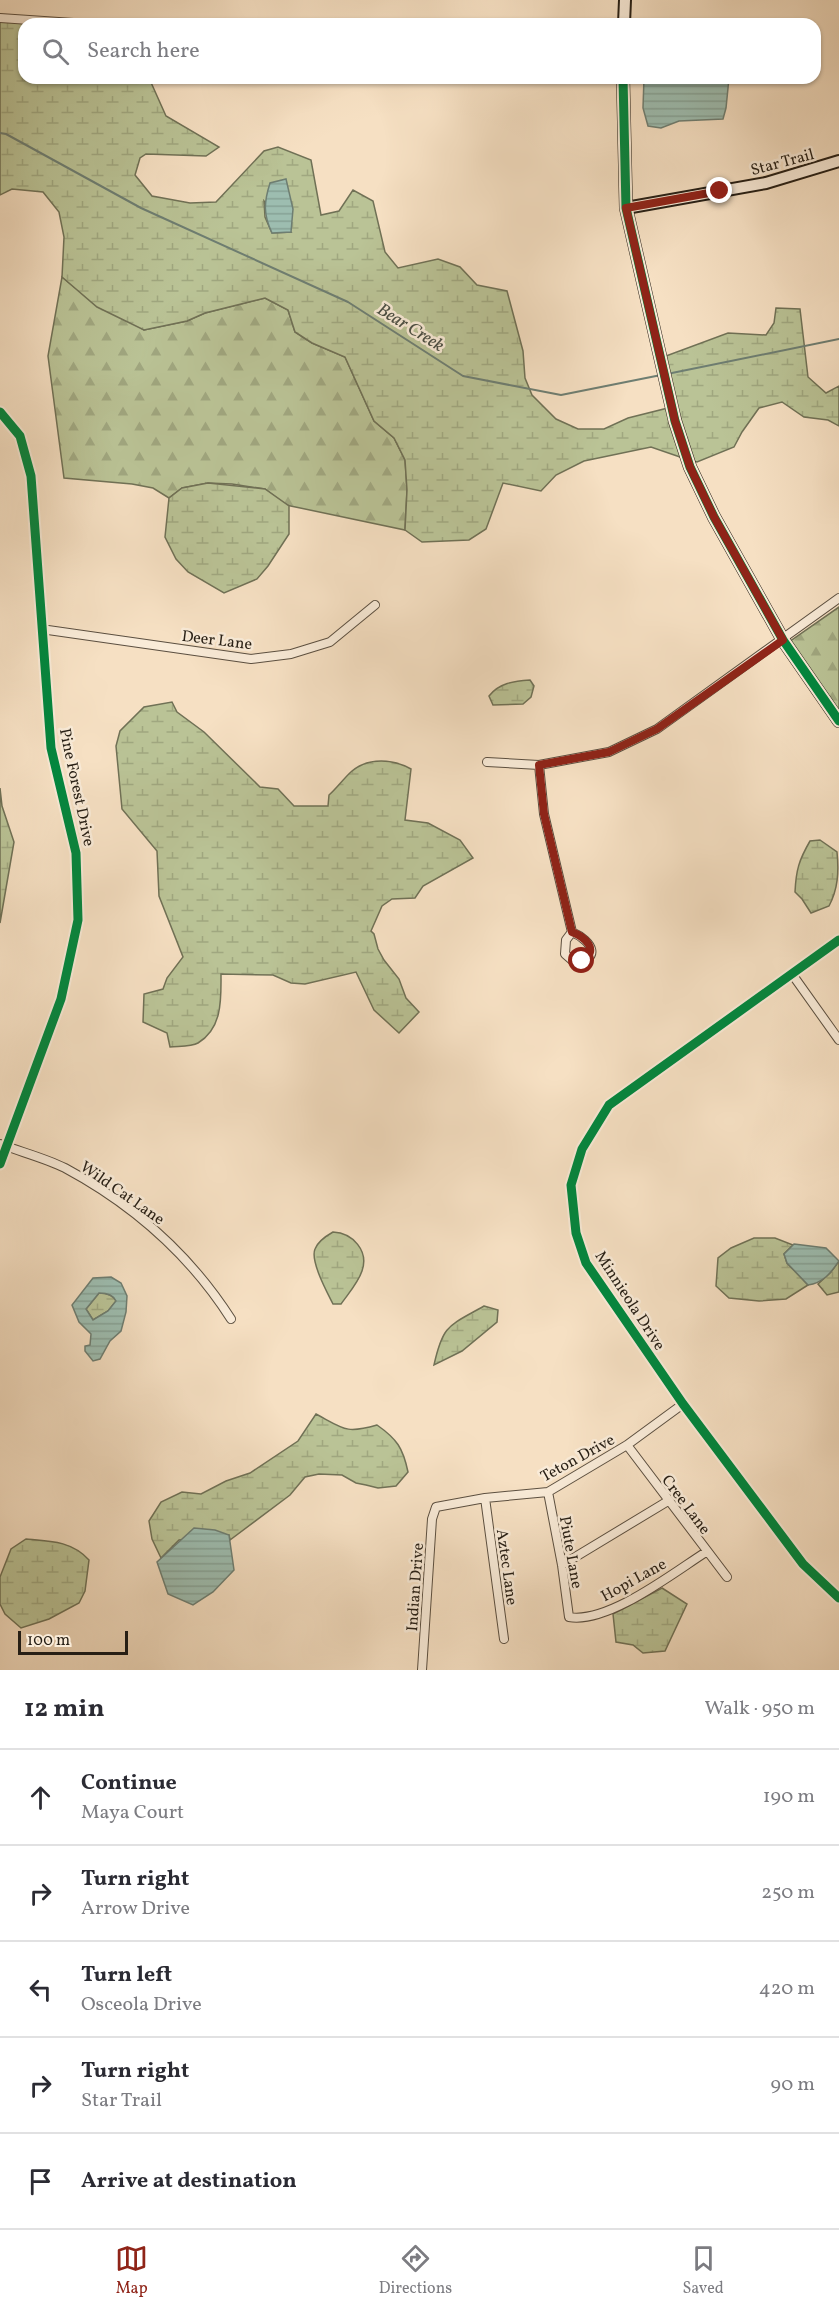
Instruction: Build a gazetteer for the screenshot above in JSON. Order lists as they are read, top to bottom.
{
  "streets": {
    "street": [
      "Star Trail",
      "Deer Lane",
      "Pine Forest Drive",
      "Wild Cat Lane",
      "Minnieola Drive",
      "Teton Drive",
      "Cree Lane",
      "Piute Lane",
      "Aztec Lane",
      "Hopi Lane",
      "Indian Drive"
    ]
  },
  "crossings": [
    ["Deer Lane", "Pine Forest Drive"],
    ["Pine Forest Drive", "Wild Cat Lane"],
    ["Minnieola Drive", "Teton Drive"],
    ["Teton Drive", "Cree Lane"],
    ["Teton Drive", "Piute Lane"],
    ["Teton Drive", "Aztec Lane"],
    ["Teton Drive", "Indian Drive"],
    ["Cree Lane", "Hopi Lane"],
    ["Piute Lane", "Hopi Lane"]
  ],
  "water": ["Bear Creek"],
  "scale_bar": "100 m",
  "page": {
    "search": "Search here",
    "scale": "100 m",
    "heading": ["12 min", "Walk · 950 m"],
    "list": [
      ["Continue", "Maya Court", "190 m"],
      ["Turn right", "Arrow Drive", "250 m"],
      ["Turn left", "Osceola Drive", "420 m"],
      ["Turn right", "Star Trail", "90 m"],
      "Arrive at destination"
    ],
    "nav": ["Map", "Directions", "Saved"]
  }
}
